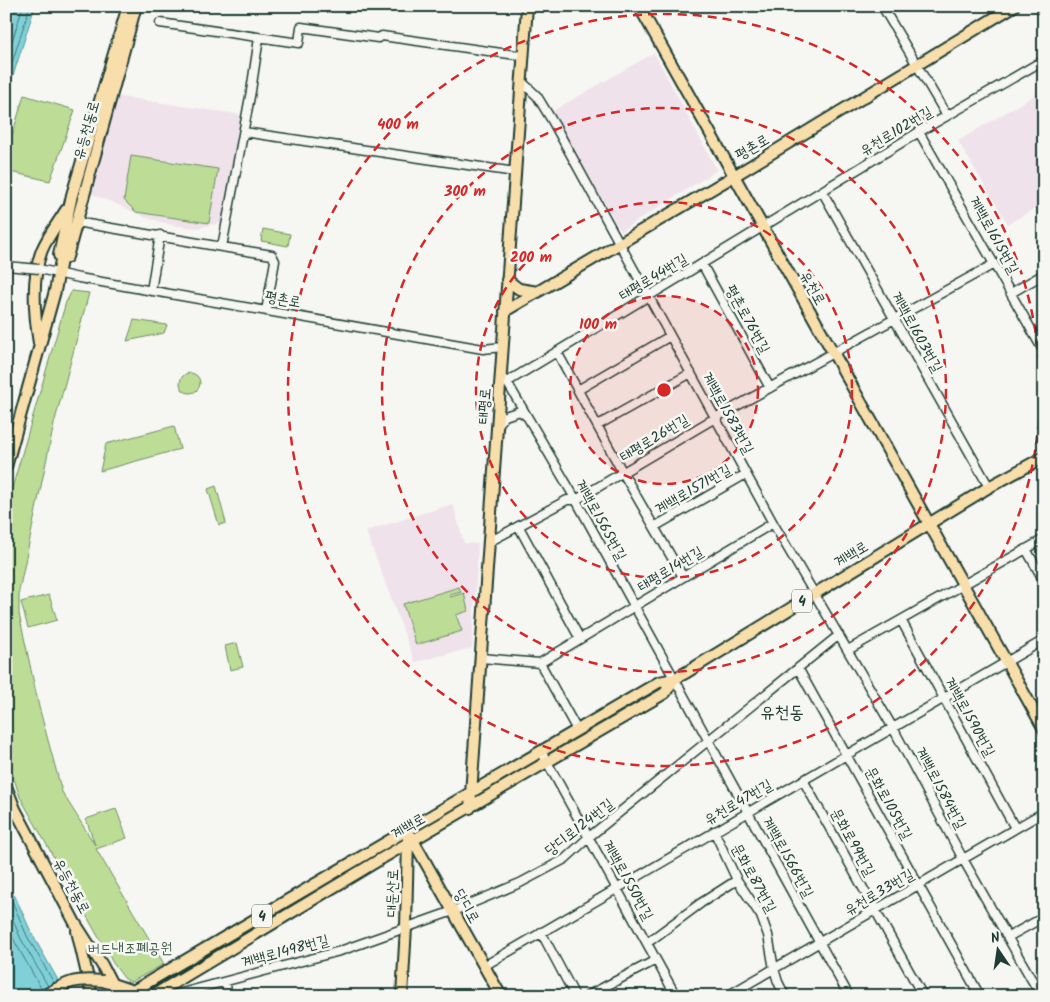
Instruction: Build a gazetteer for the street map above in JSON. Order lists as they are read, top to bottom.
{
  "streets": {
    "main road": [
      "유등천동로",
      "평촌로",
      "유천로",
      "태평로",
      "계백로",
      "4",
      "대둔산로",
      "당디로"
    ],
    "street": [
      "유천로102번길",
      "계백로1615번길",
      "태평로44번길",
      "평촌로76번길",
      "계백로1603번길",
      "계백로1583번길",
      "태평로26번길",
      "계백로1571번길",
      "계백로1565번길",
      "태평로14번길",
      "계백로1590번길",
      "계백로1584번길",
      "유천로47번길",
      "문화로105번길",
      "당디로124번길",
      "문화로99번길",
      "계백로1566번길",
      "문화로87번길",
      "계백로1550번길",
      "유천로33번길",
      "계백로1498번길"
    ]
  },
  "crossings": [
    ["유등천동로", "평촌로"],
    ["유등천동로", "계백로"],
    ["유천로102번길", "계백로1615번길"],
    ["유천로102번길", "태평로44번길"],
    ["유천로102번길", "유천로"],
    ["유천로102번길", "계백로1603번길"],
    ["평촌로", "유천로"],
    ["평촌로", "태평로"],
    ["평촌로", "계백로1583번길"],
    ["계백로1615번길", "태평로26번길"],
    ["태평로44번길", "유천로"],
    ["태평로44번길", "평촌로76번길"],
    ["태평로44번길", "태평로"],
    ["태평로44번길", "계백로1583번길"],
    ["태평로44번길", "계백로1571번길"],
    ["태평로44번길", "계백로1565번길"],
    ["유천로", "태평로26번길"],
    ["유천로", "계백로"],
    ["유천로", "유천로47번길"],
    ["평촌로76번길", "태평로26번길"],
    ["계백로1603번길", "태평로26번길"],
    ["계백로1603번길", "계백로"],
    ["태평로", "계백로1583번길"],
    ["태평로", "태평로26번길"],
    ["태평로", "계백로1565번길"],
    ["태평로", "계백로"],
    ["계백로1583번길", "태평로26번길"],
    ["계백로1583번길", "계백로1571번길"],
    ["계백로1583번길", "계백로"],
    ["계백로1583번길", "태평로14번길"],
    ["계백로1583번길", "계백로1584번길"],
    ["태평로26번길", "계백로1571번길"],
    ["태평로26번길", "계백로1565번길"],
    ["계백로1571번길", "태평로14번길"],
    ["계백로1565번길", "계백로"],
    ["계백로1565번길", "태평로14번길"],
    ["계백로1565번길", "계백로1566번길"],
    ["계백로", "계백로1584번길"],
    ["계백로", "계백로1566번길"],
    ["계백로", "계백로1550번길"],
    ["계백로", "대둔산로"],
    ["계백로", "당디로"],
    ["계백로1590번길", "유천로47번길"],
    ["계백로1590번길", "유천로33번길"],
    ["계백로1584번길", "유천로47번길"],
    ["계백로1584번길", "당디로124번길"],
    ["계백로1584번길", "유천로33번길"],
    ["유천로47번길", "문화로105번길"],
    ["유천로47번길", "문화로99번길"],
    ["유천로47번길", "계백로1566번길"],
    ["유천로47번길", "문화로87번길"],
    ["유천로47번길", "계백로1550번길"],
    ["유천로47번길", "당디로"],
    ["문화로105번길", "당디로124번길"],
    ["문화로105번길", "유천로33번길"],
    ["당디로124번길", "계백로1566번길"],
    ["당디로124번길", "계백로1550번길"],
    ["당디로124번길", "대둔산로"],
    ["당디로124번길", "당디로"],
    ["문화로99번길", "유천로33번길"],
    ["계백로1566번길", "유천로33번길"],
    ["문화로87번길", "계백로1550번길"],
    ["문화로87번길", "유천로33번길"],
    ["대둔산로", "당디로"],
    ["대둔산로", "계백로1498번길"]
  ],
  "districts": ["유천동"],
  "parks": ["버드내조폐공원"],
  "north": "top",
  "rings": [
    "400 m",
    "300 m",
    "200 m",
    "100 m"
  ]
}
